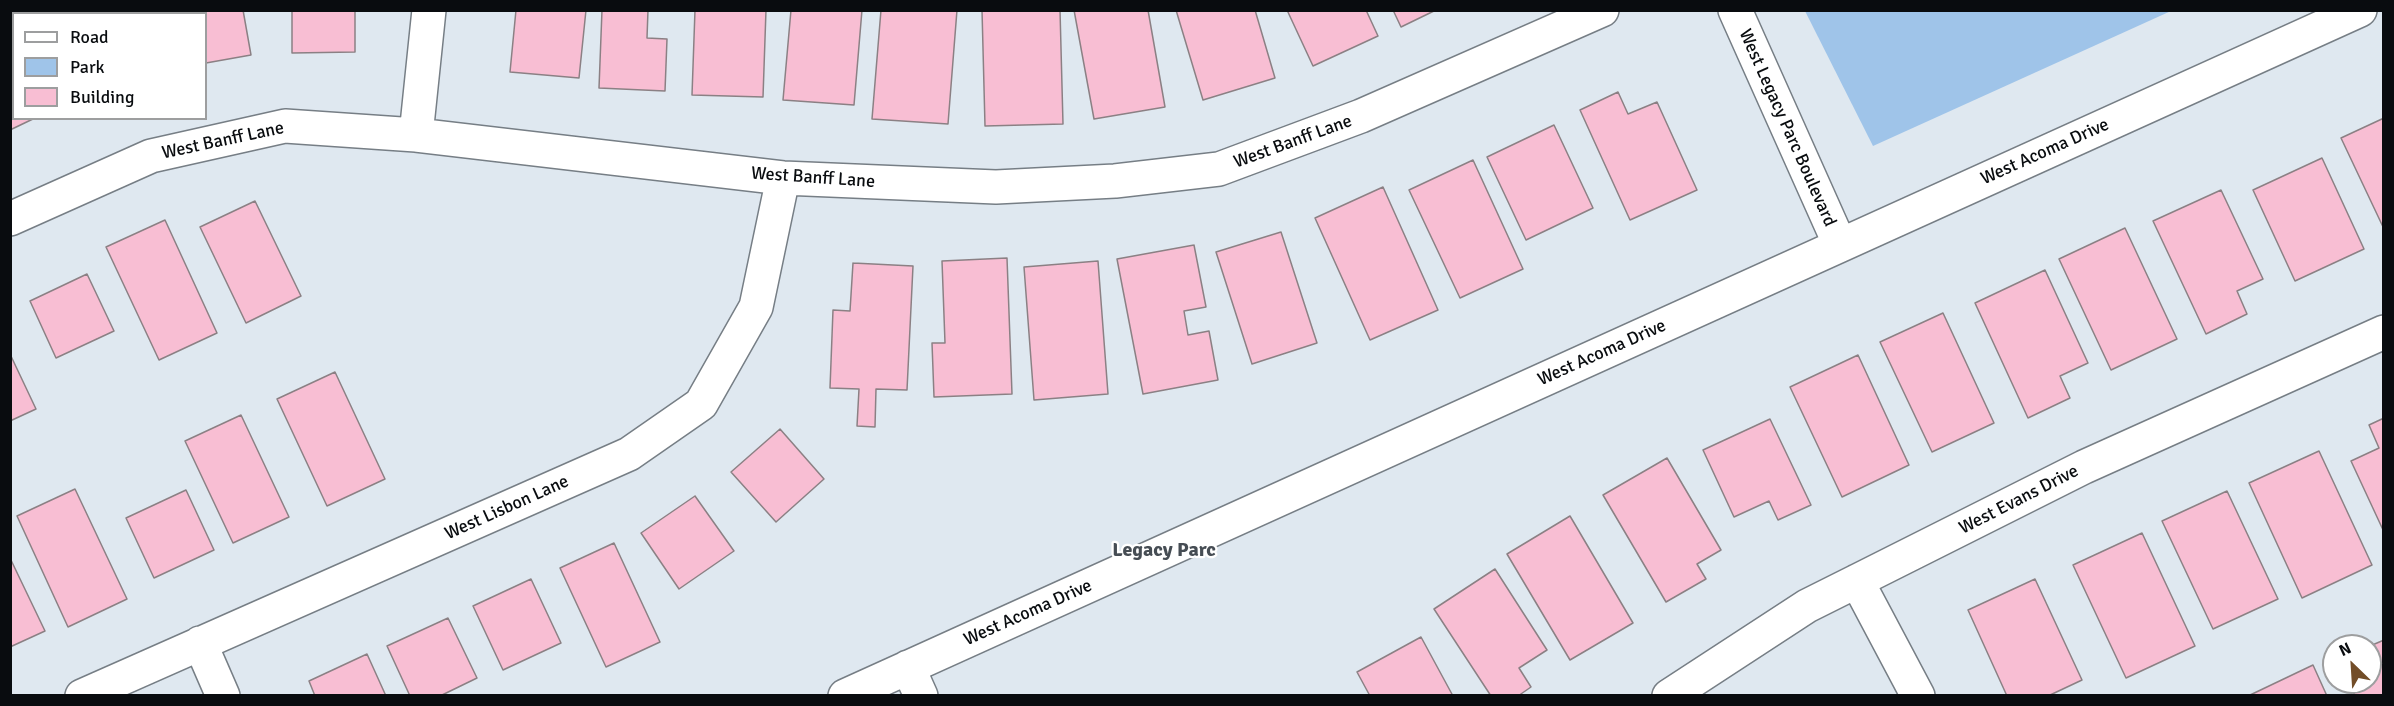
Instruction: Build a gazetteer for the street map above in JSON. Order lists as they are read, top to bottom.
{
  "streets": {
    "street": [
      "West Legacy Parc Boulevard",
      "West Banff Lane",
      "West Acoma Drive",
      "West Evans Drive",
      "West Lisbon Lane"
    ]
  },
  "crossings": [
    ["West Legacy Parc Boulevard", "West Acoma Drive"],
    ["West Banff Lane", "West Lisbon Lane"]
  ],
  "districts": ["Legacy Parc"],
  "legend": ["Road", "Park", "Building"],
  "north": "top left"
}
